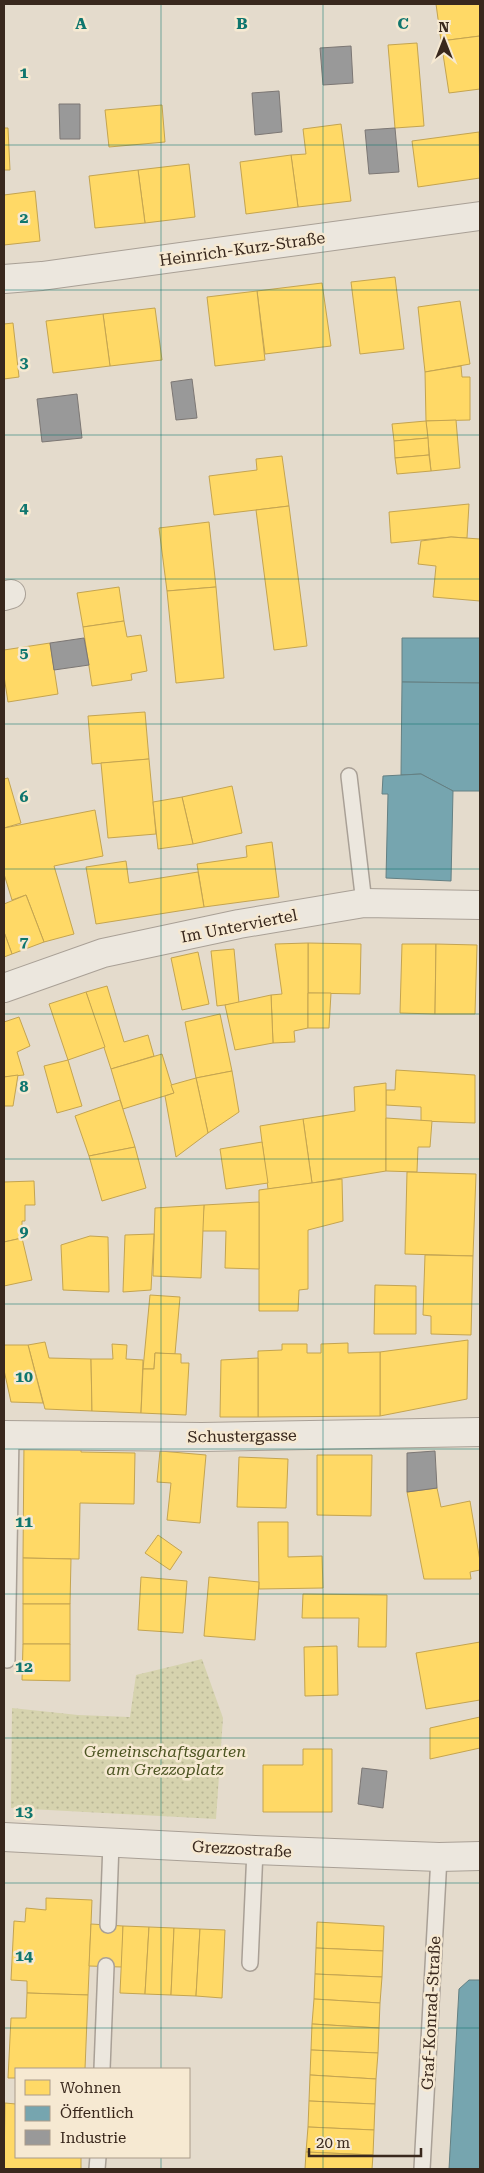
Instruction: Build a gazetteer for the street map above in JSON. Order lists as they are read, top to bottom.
{
  "streets": {
    "street": [
      "Heinrich-Kurz-Straße",
      "Im Unterviertel",
      "Schustergasse",
      "Grezzostraße"
    ],
    "lane": ["Graf-Konrad-Straße"]
  },
  "crossings": [
    ["Grezzostraße", "Graf-Konrad-Straße"]
  ],
  "parks": ["Gemeinschaftsgarten am Grezzoplatz"],
  "legend": ["Wohnen", "Öffentlich", "Industrie"],
  "scale_bar": "20 m",
  "north": "top",
  "grid": {
    "columns": ["A", "B", "C"],
    "rows": [
      "1",
      "2",
      "3",
      "4",
      "5",
      "6",
      "7",
      "8",
      "9",
      "10",
      "11",
      "12",
      "13",
      "14"
    ]
  }
}
